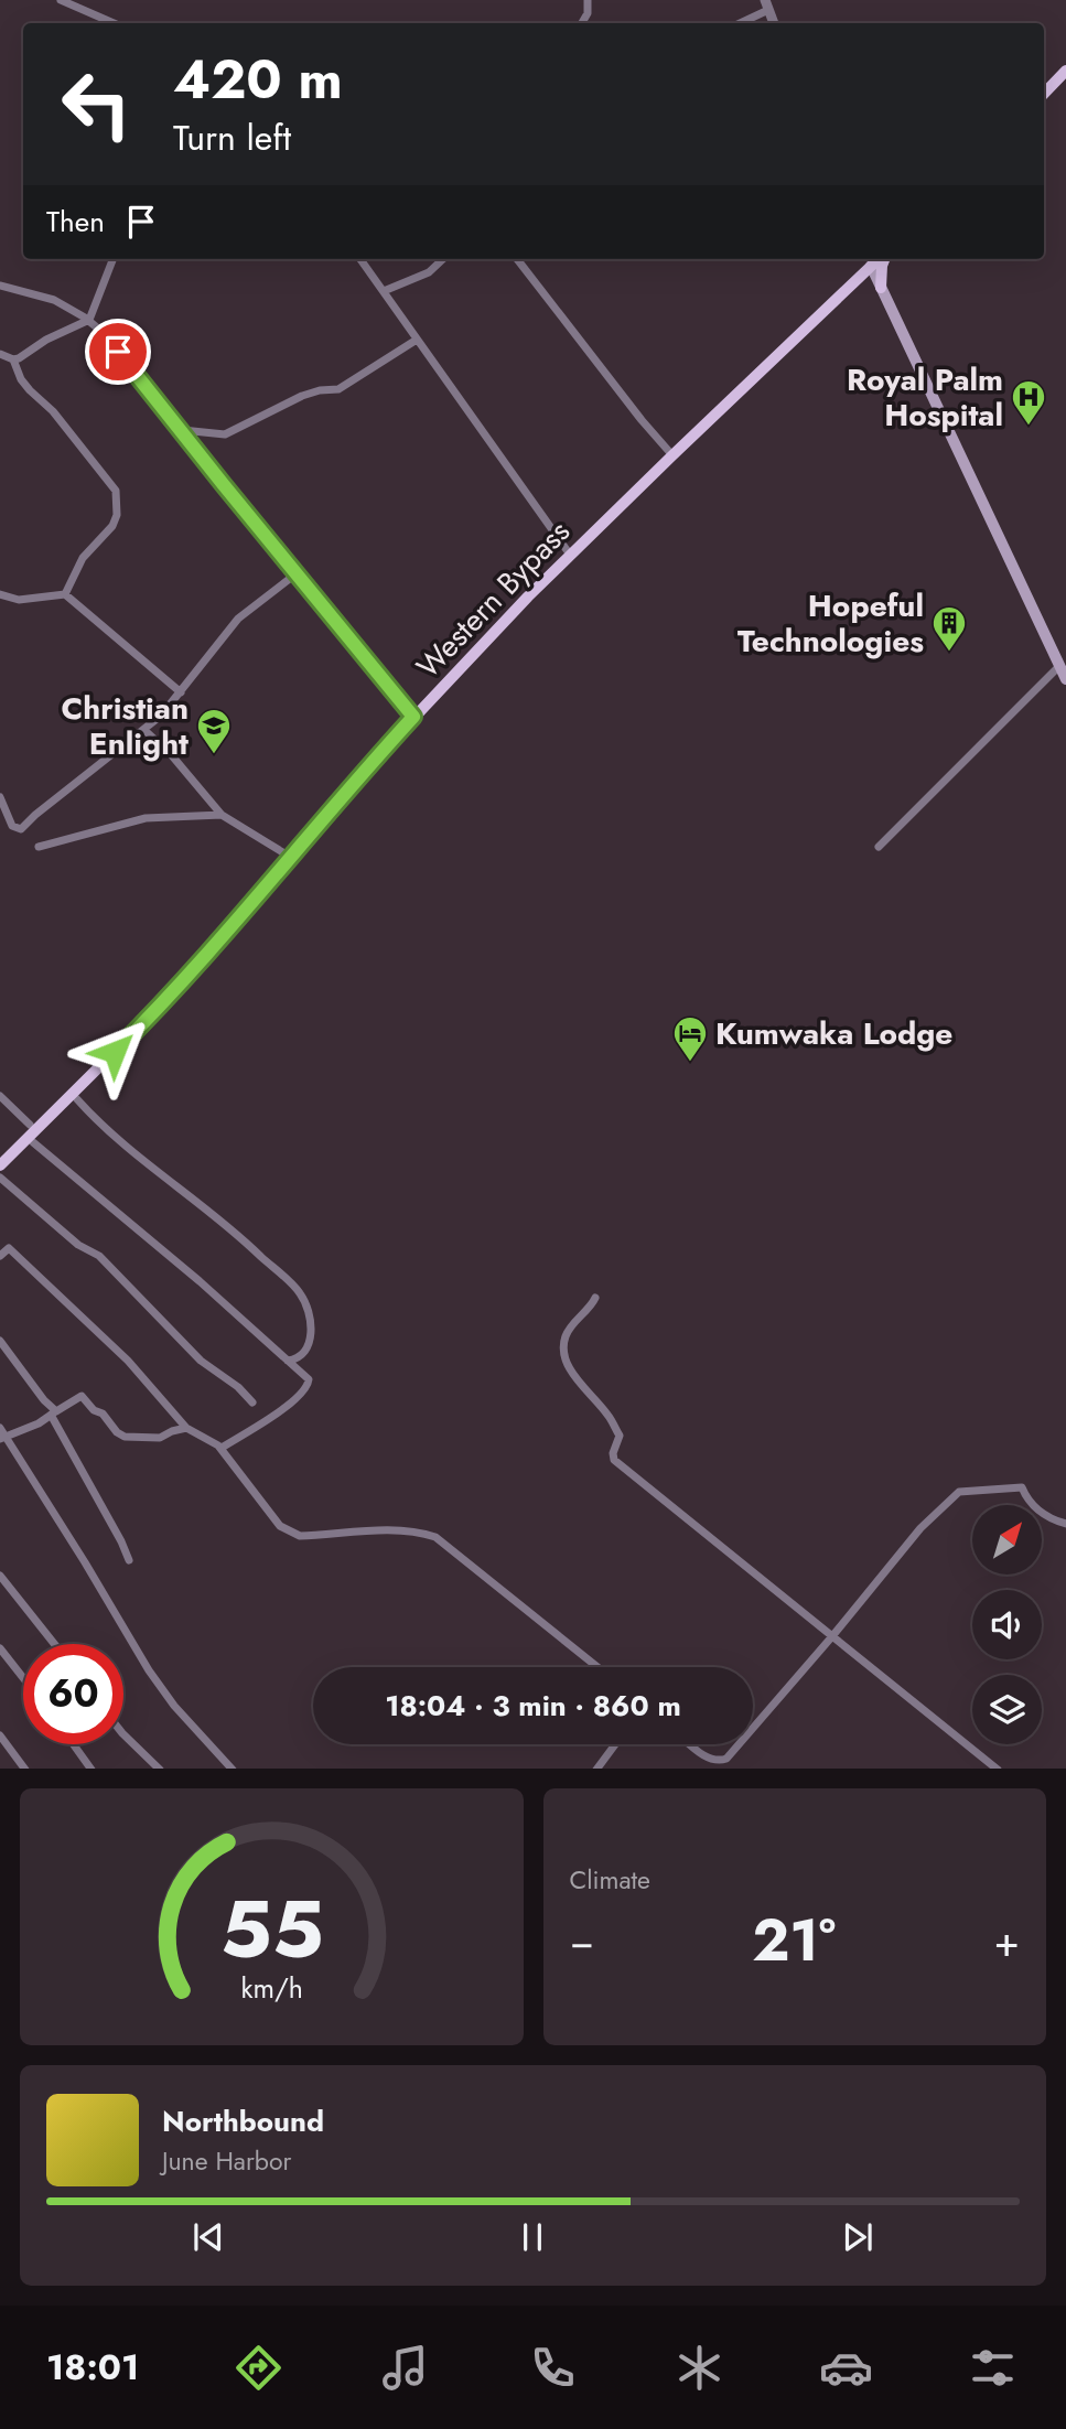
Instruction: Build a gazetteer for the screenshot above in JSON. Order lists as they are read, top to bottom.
{
  "streets": {
    "main road": ["Western Bypass"]
  },
  "places": {
    "hospital": ["Royal Palm Hospital"],
    "building": ["Hopeful Technologies"],
    "school or university": ["Christian Enlight"],
    "hotel": ["Kumwaka Lodge"]
  },
  "north": "top right",
  "page": {
    "turn": ["420 m", "Turn left"],
    "then": "Then",
    "limit": "60",
    "trip": "18:04 · 3 min · 860 m",
    "tile": "Climate",
    "heat": ["−", "21°", "+"],
    "song": ["Northbound", "June Harbor"],
    "tabs": "18:01",
    "gauge": ["55", "km/h"]
  }
}
